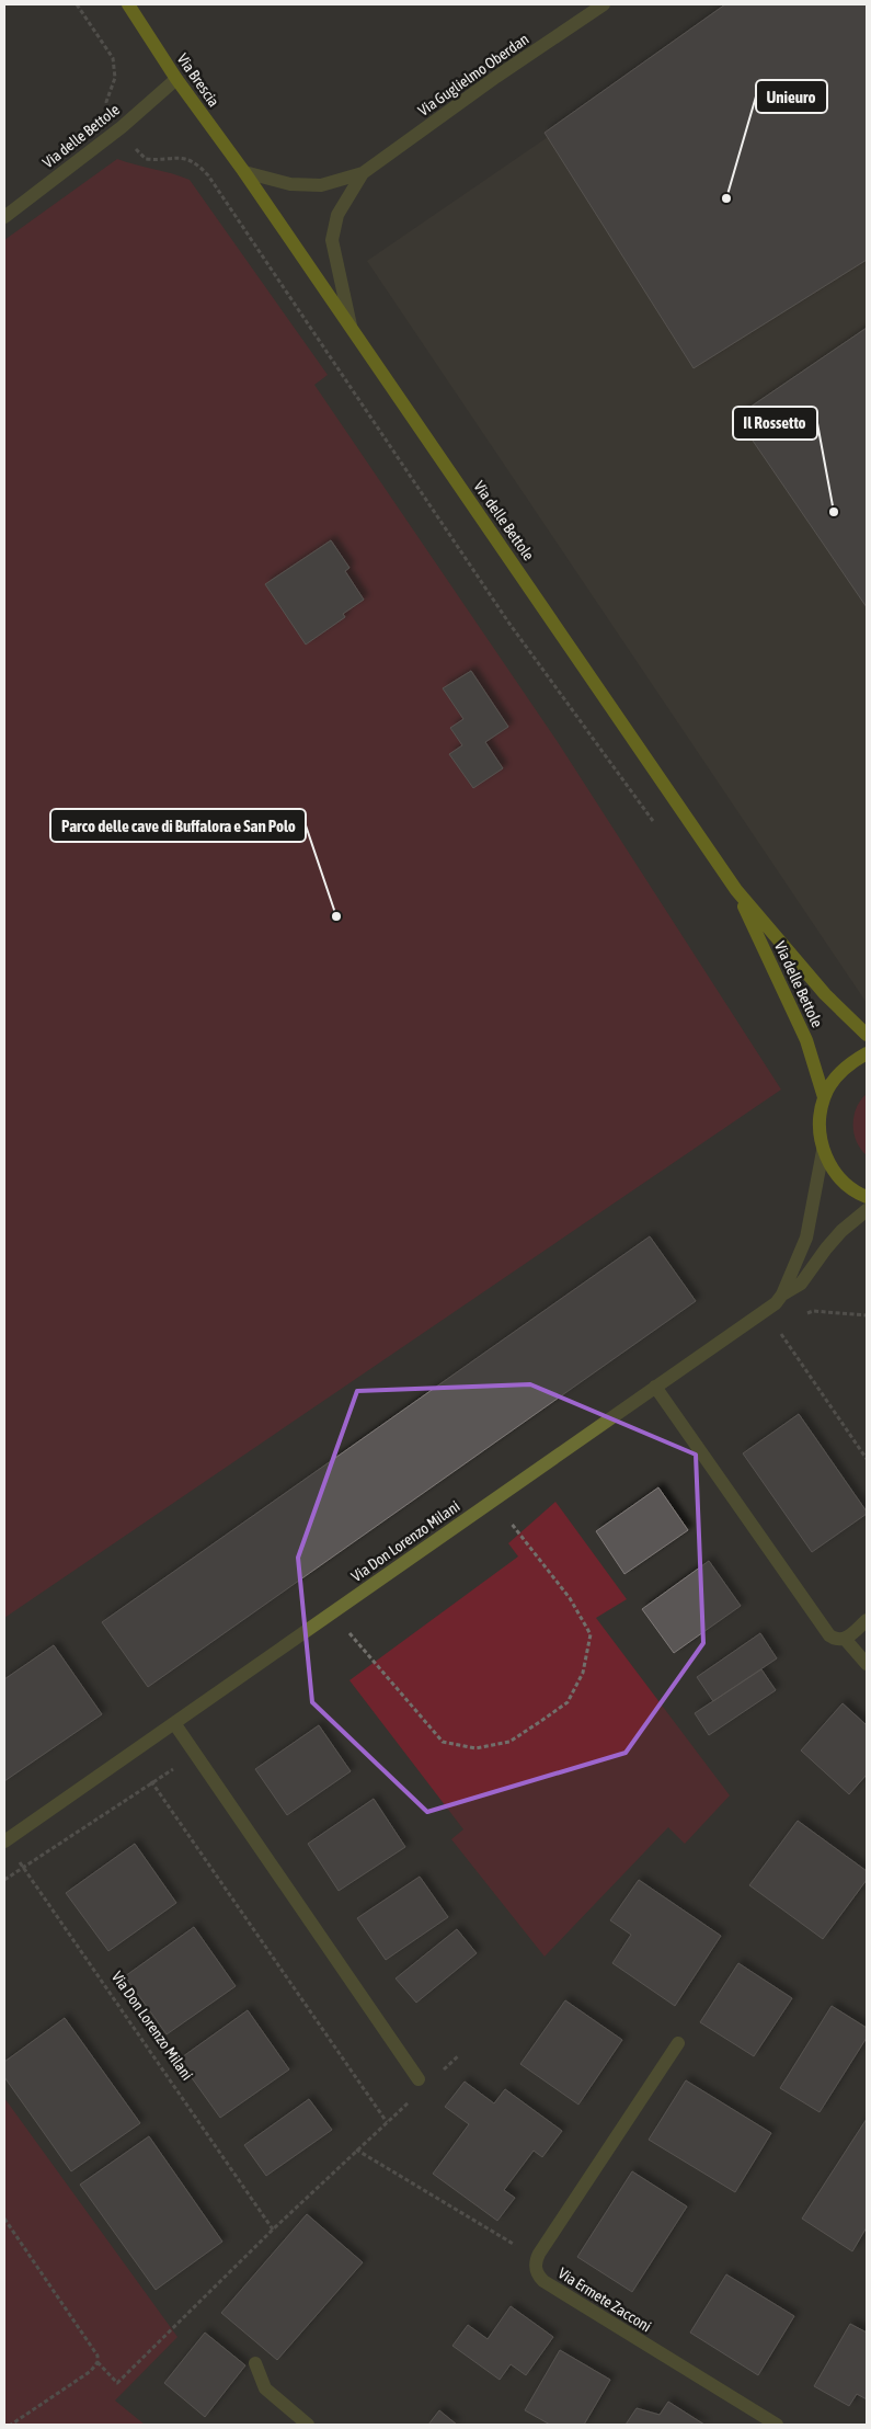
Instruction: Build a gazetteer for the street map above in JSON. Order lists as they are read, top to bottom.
{
  "streets": {
    "main road": ["Via Brescia", "Via delle Bettole"],
    "street": ["Via Guglielmo Oberdan", "Via Don Lorenzo Milani", "Via Ermete Zacconi"]
  },
  "crossings": [
    ["Via Guglielmo Oberdan", "Via Brescia"],
    ["Via Guglielmo Oberdan", "Via delle Bettole"],
    ["Via Brescia", "Via delle Bettole"]
  ],
  "places": ["Unieuro", "Il Rossetto", "Parco delle cave di Buffalora e San Polo"]
}
